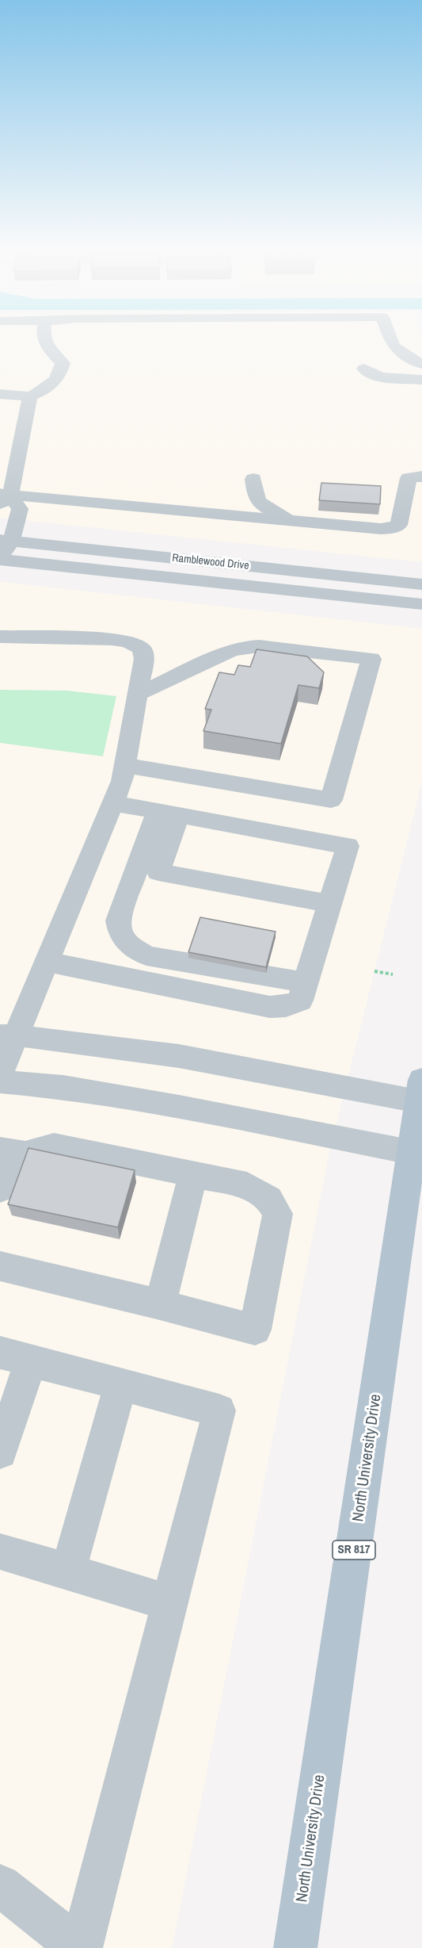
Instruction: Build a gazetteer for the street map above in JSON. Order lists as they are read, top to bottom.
{
  "streets": {
    "main road": ["North University Drive", "SR 817"],
    "street": ["Ramblewood Drive"]
  }
}
